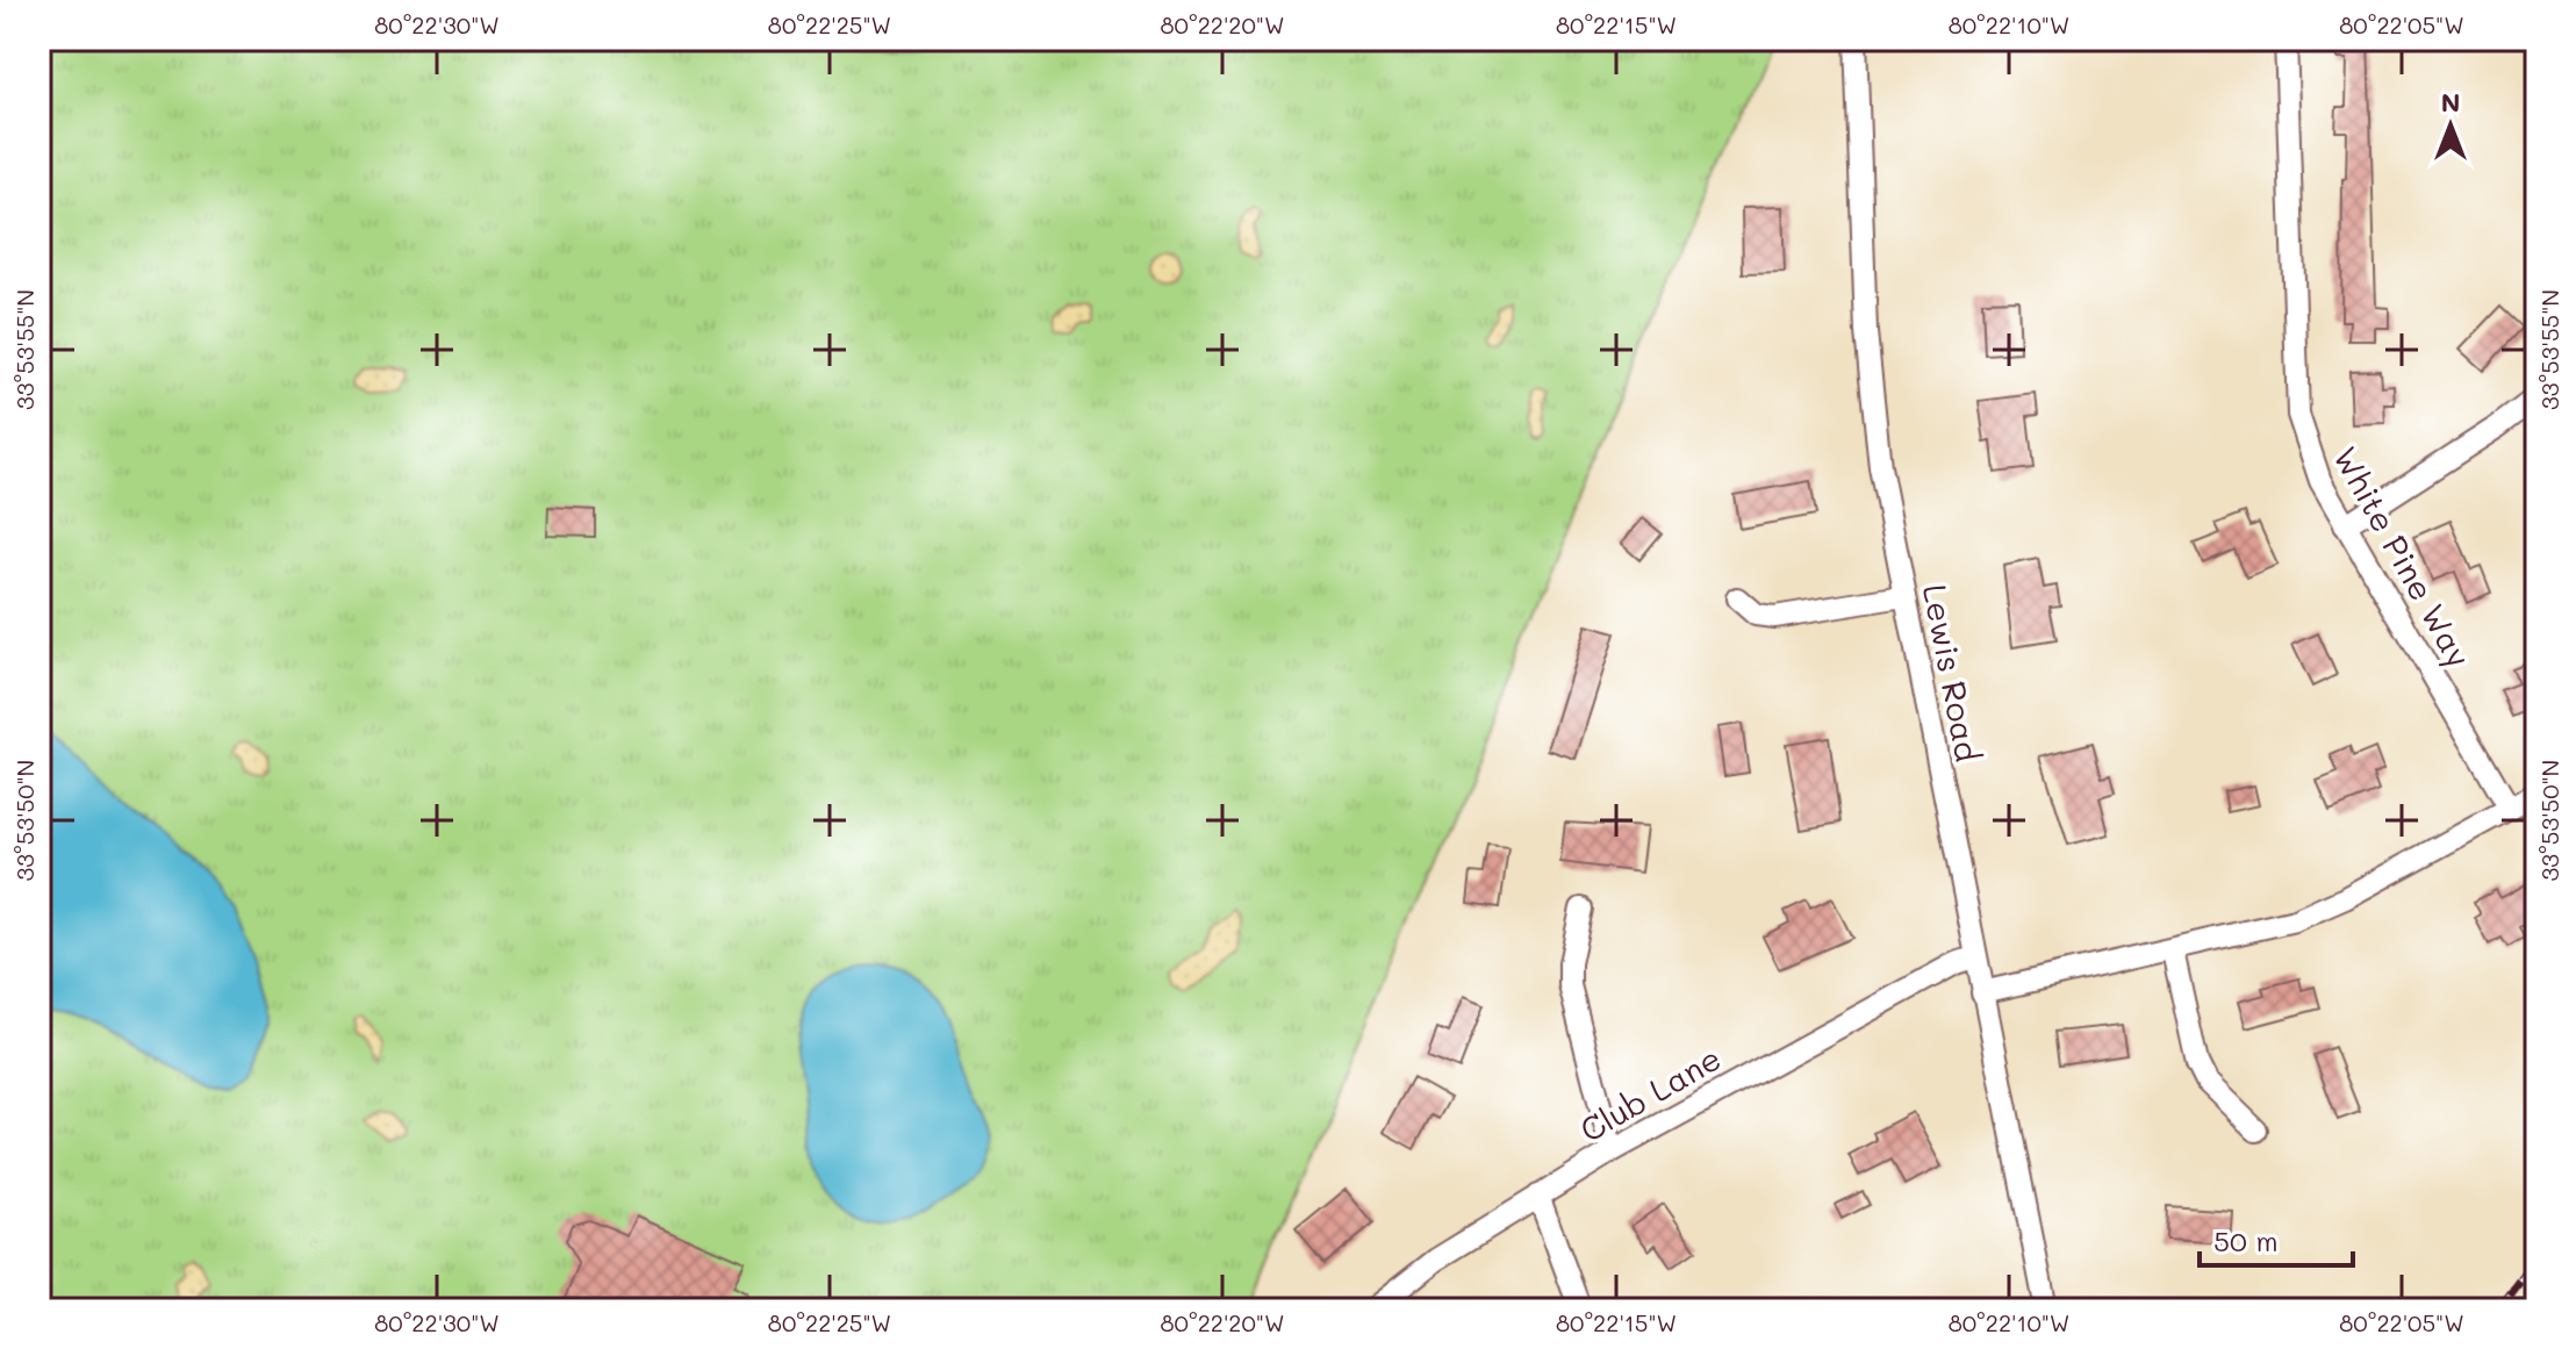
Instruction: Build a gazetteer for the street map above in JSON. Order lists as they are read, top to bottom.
{
  "streets": {
    "street": ["White Pine Way", "Lewis Road", "Club Lane"]
  },
  "crossings": [
    ["Lewis Road", "Club Lane"]
  ],
  "scale_bar": "50 m",
  "north": "top",
  "coordinates": [
    "80°22'30\"W",
    "80°22'25\"W",
    "80°22'20\"W",
    "80°22'15\"W",
    "80°22'10\"W",
    "80°22'05\"W",
    "33°53'55\"N",
    "33°53'50\"N"
  ]
}
